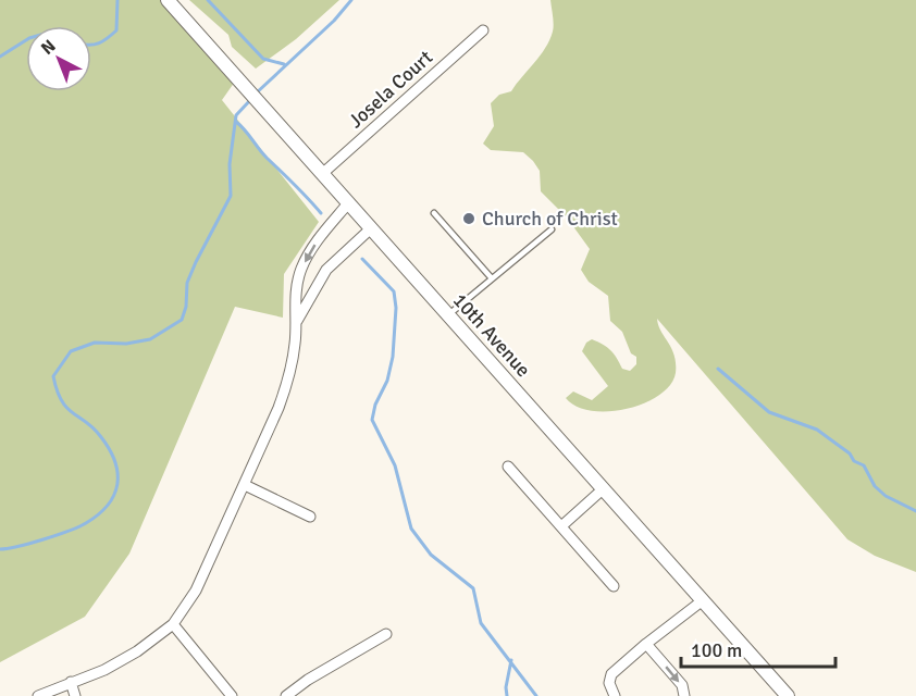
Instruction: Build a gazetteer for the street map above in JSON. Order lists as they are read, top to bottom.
{
  "streets": {
    "street": ["Josela Court", "10th Avenue"]
  },
  "crossings": [
    ["Josela Court", "10th Avenue"]
  ],
  "places": ["Church of Christ"],
  "scale_bar": "100 m",
  "north": "top left"
}
